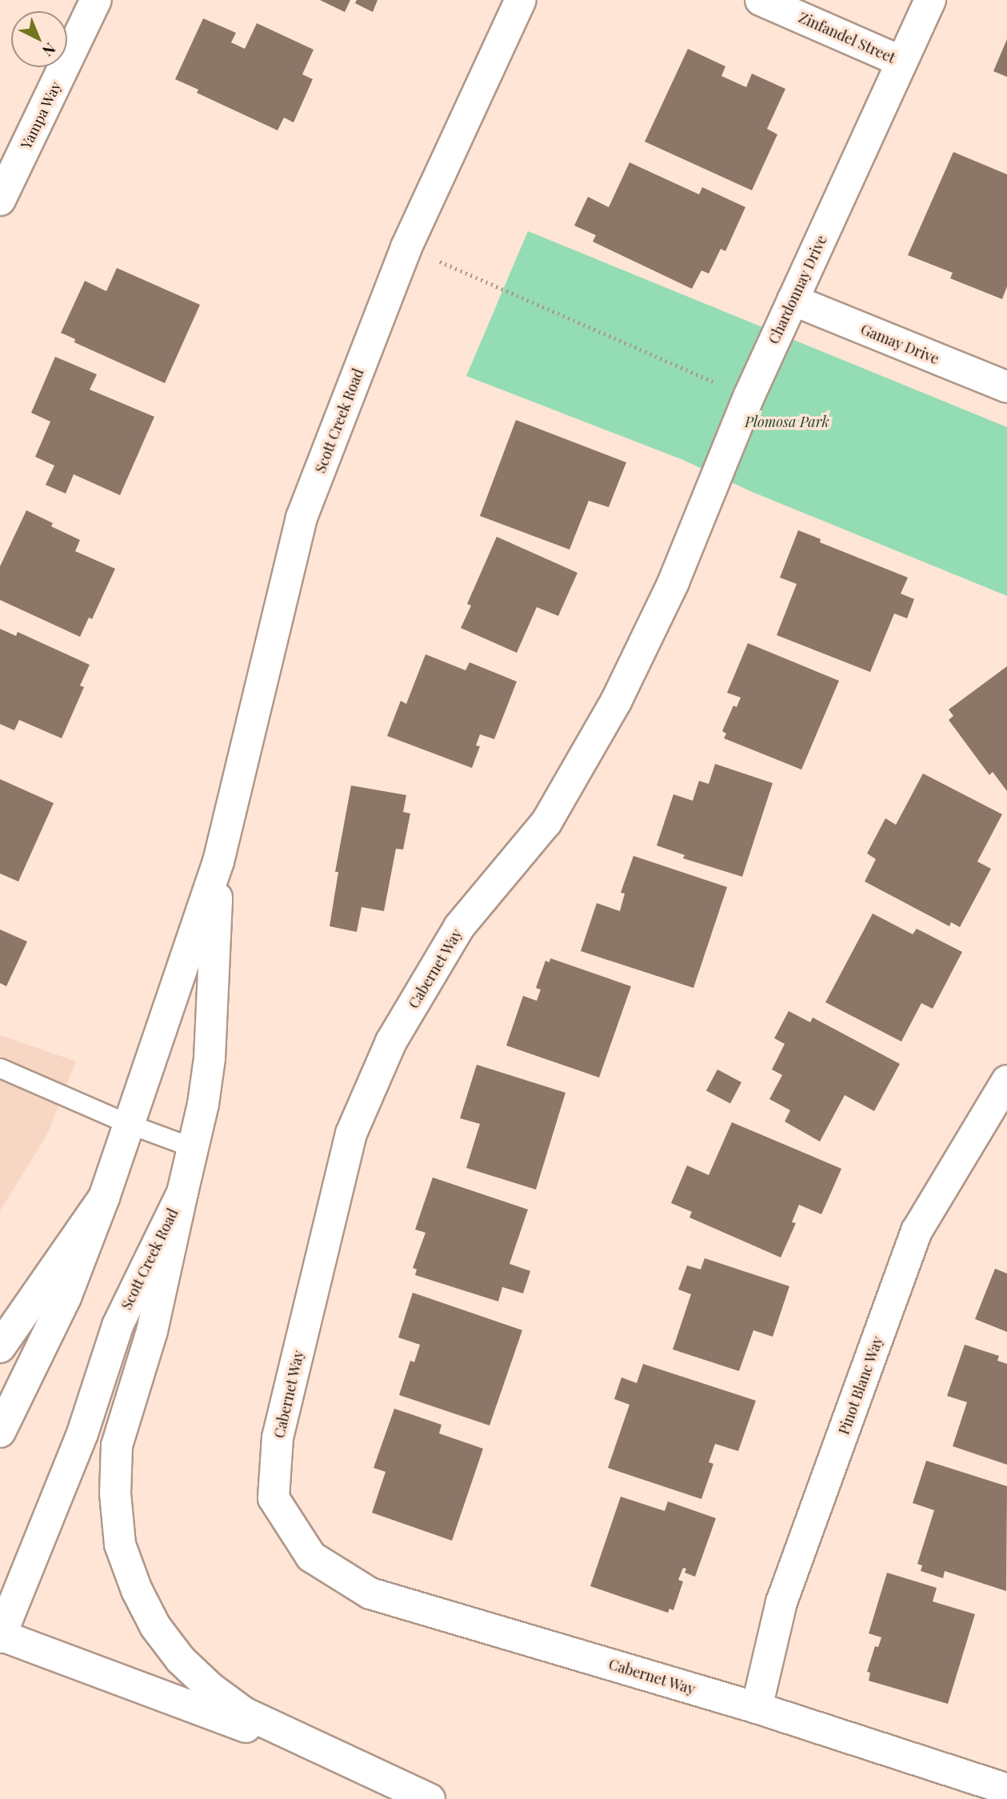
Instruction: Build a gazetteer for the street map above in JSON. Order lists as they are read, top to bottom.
{
  "streets": {
    "main road": [
      "Zinfandel Street",
      "Yampa Way",
      "Chardonnay Drive",
      "Gamay Drive",
      "Scott Creek Road",
      "Cabernet Way",
      "Pinot Blanc Way"
    ]
  },
  "crossings": [
    ["Zinfandel Street", "Chardonnay Drive"],
    ["Chardonnay Drive", "Gamay Drive"],
    ["Chardonnay Drive", "Cabernet Way"],
    ["Cabernet Way", "Pinot Blanc Way"]
  ],
  "parks": ["Plomosa Park"],
  "north": "bottom right"
}
